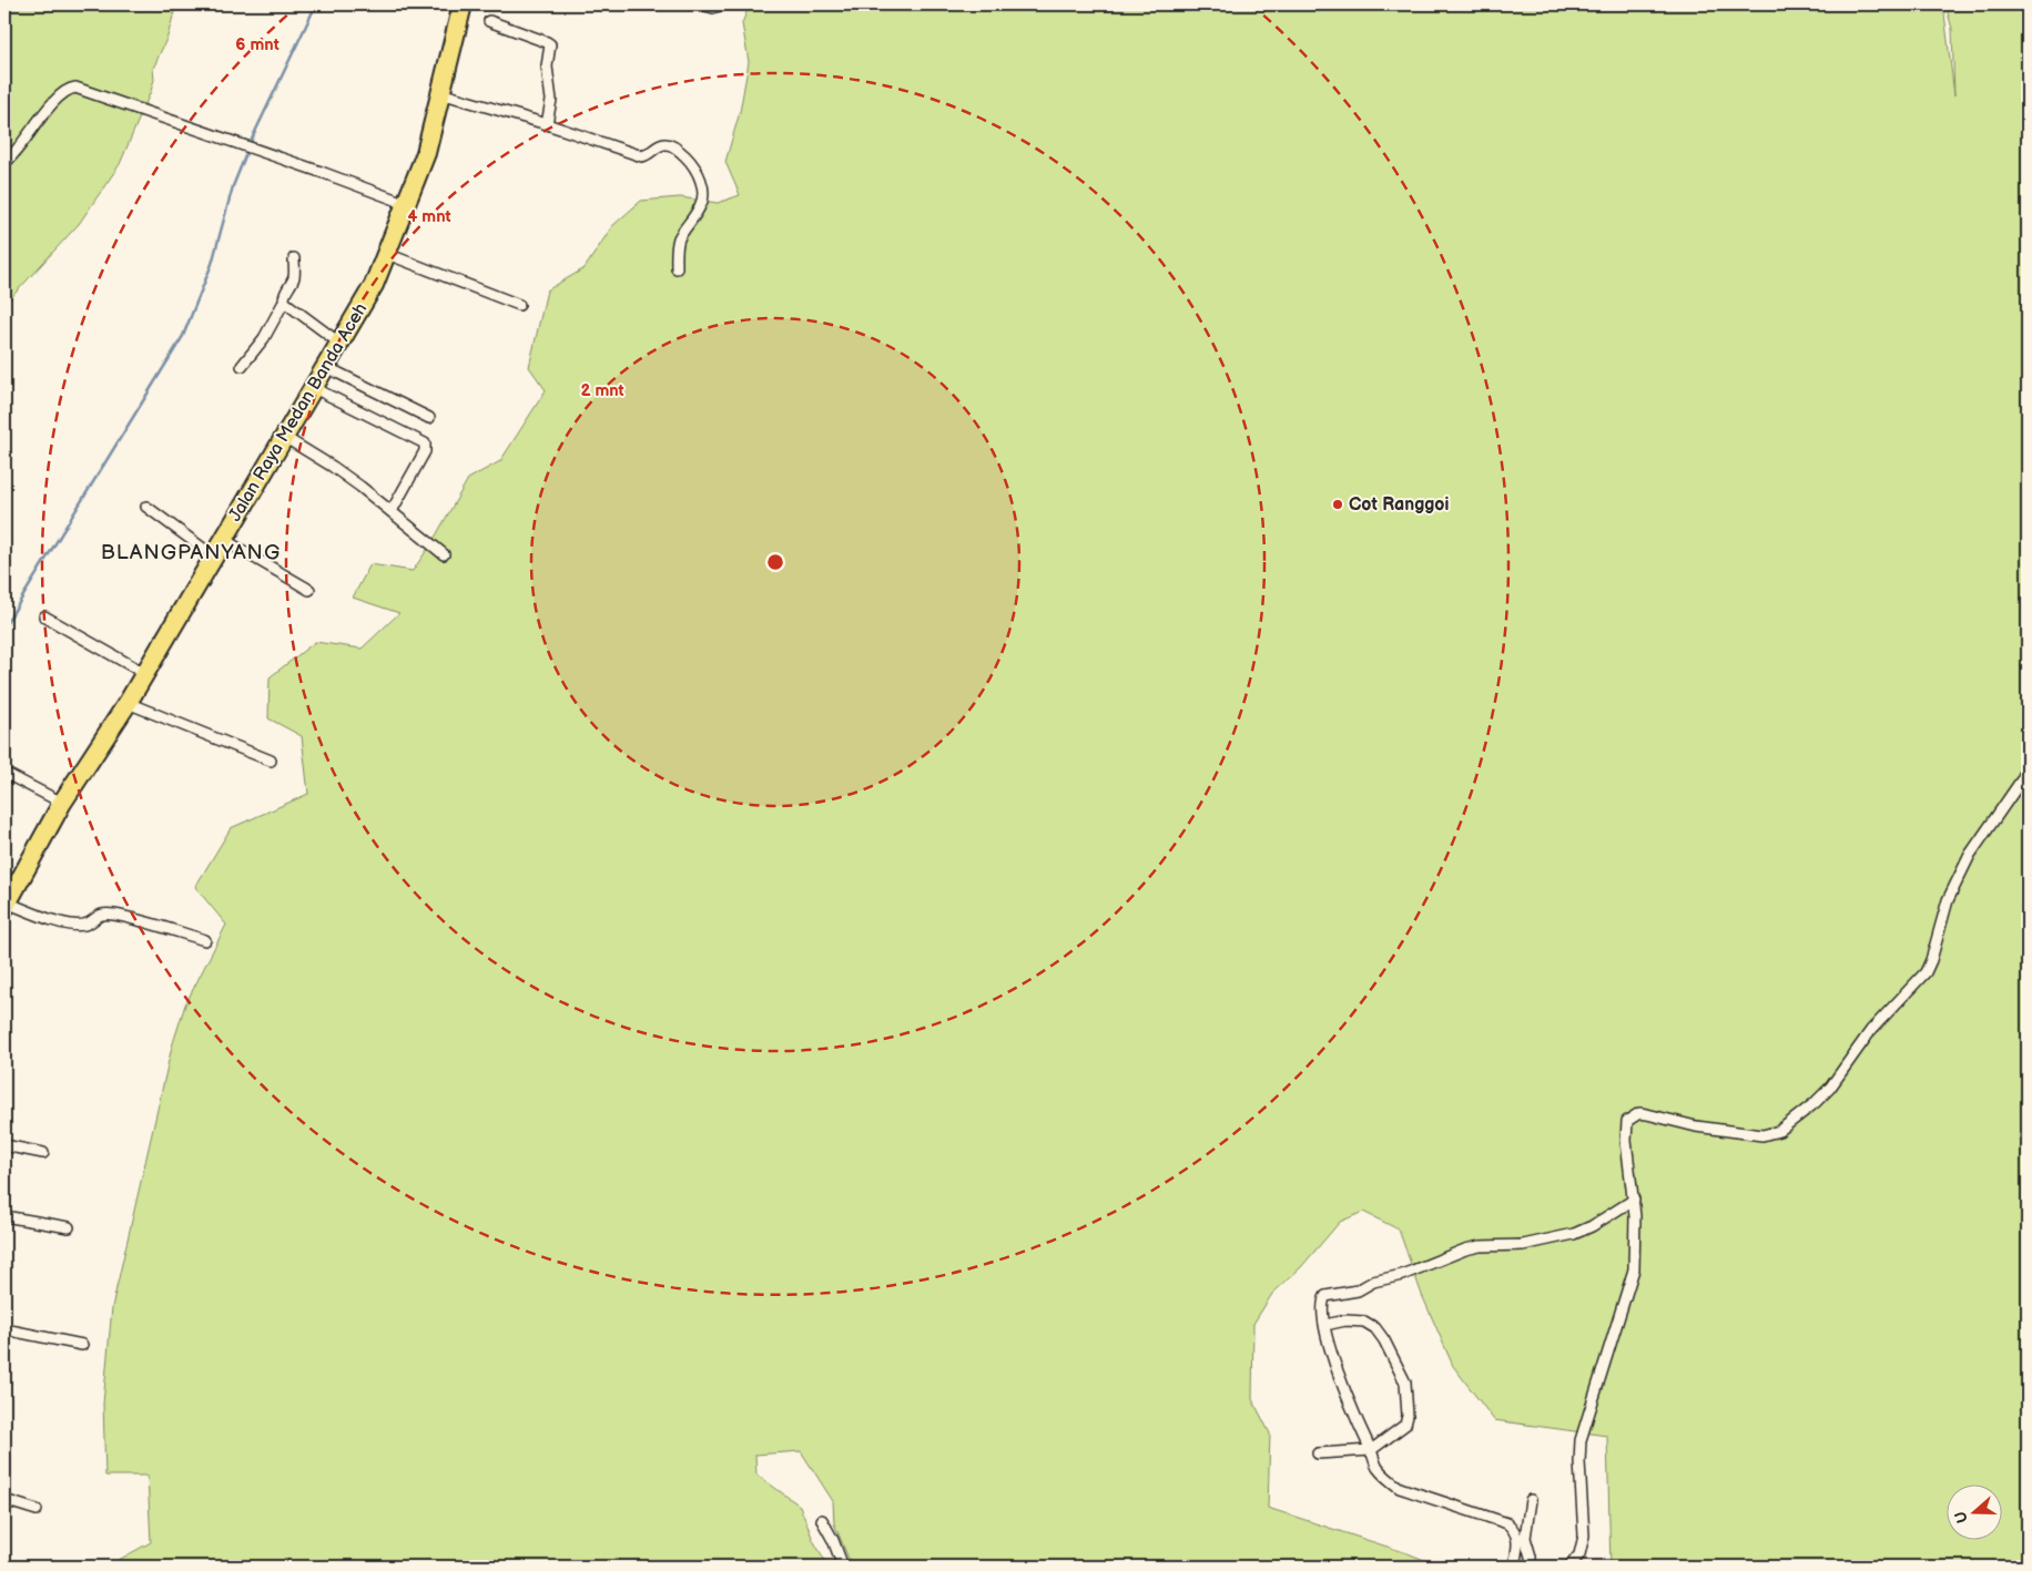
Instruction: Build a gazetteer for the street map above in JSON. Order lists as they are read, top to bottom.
{
  "streets": {
    "highway": ["Jalan Raya Medan Banda Aceh"]
  },
  "districts": ["BLANGPANYANG"],
  "places": ["Cot Ranggoi"],
  "north": "left",
  "rings": ["6 mnt", "4 mnt", "2 mnt"]
}
